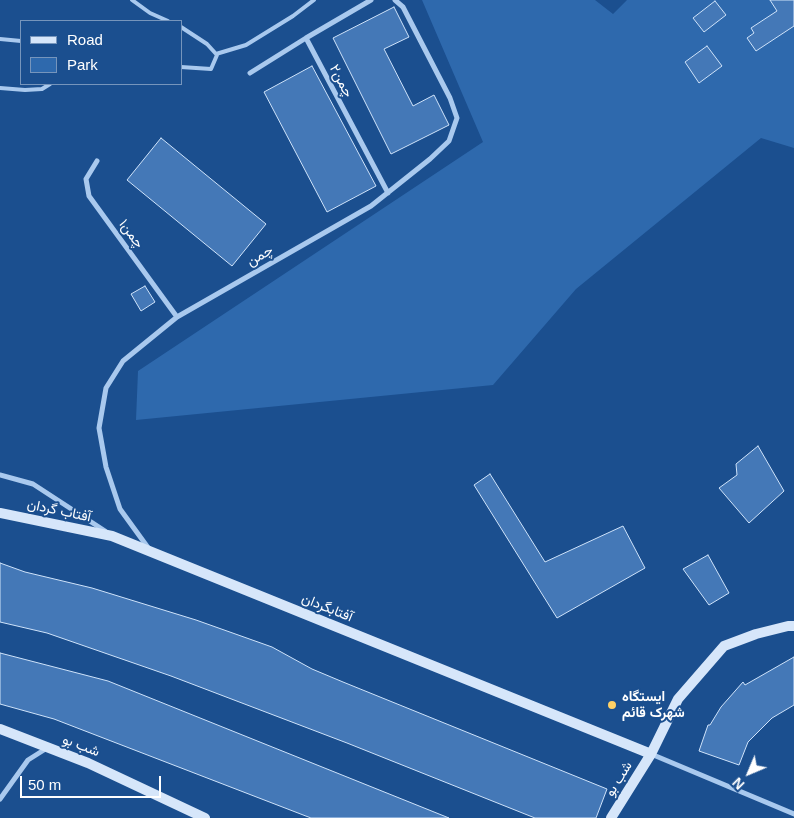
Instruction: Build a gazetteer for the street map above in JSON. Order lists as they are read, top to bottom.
{
  "streets": {
    "main road": ["آفتاب گردان", "آفتابگردان", "شب بو"],
    "street": ["چمن۲", "چمن۱", "چمن"]
  },
  "crossings": [
    ["چمن۲", "چمن"],
    ["چمن۱", "چمن"],
    ["چمن", "آفتابگردان"],
    ["آفتاب گردان", "آفتابگردان"],
    ["آفتابگردان", "شب بو"]
  ],
  "places": ["ایستگاه شهرک قائم"],
  "legend": ["Road", "Park"],
  "scale_bar": "50 m",
  "north": "bottom left"
}
